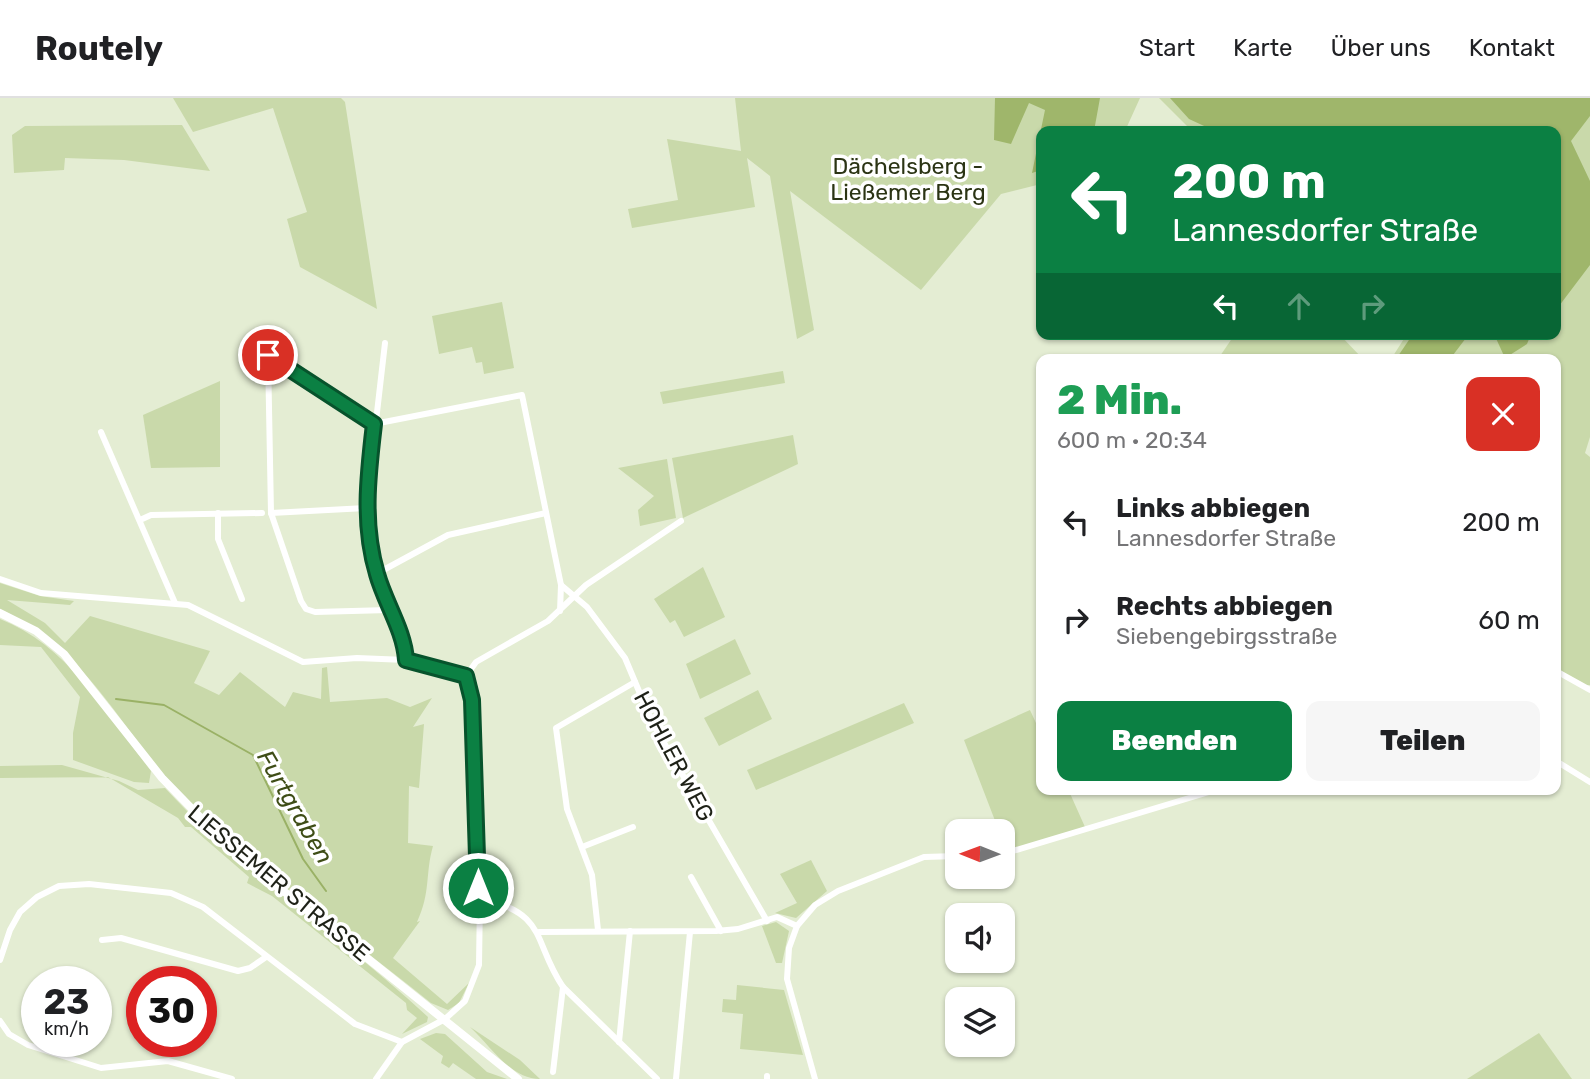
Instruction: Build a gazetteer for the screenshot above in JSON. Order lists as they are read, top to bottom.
{
  "streets": {
    "street": ["HOHLER WEG", "LIESSEMER STRASSE"]
  },
  "water": ["Furtgraben"],
  "parks": ["Dächelsberg - Ließemer Berg"],
  "north": "left",
  "page": {
    "header": "Routely",
    "nav": [
      "Start",
      "Karte",
      "Über uns",
      "Kontakt"
    ],
    "turn": ["200 m", "Lannesdorfer Straße"],
    "heading": ["2 Min.", "600 m · 20:34"],
    "list": [
      {
        "name": "Links abbiegen",
        "note": "Lannesdorfer Straße",
        "value": "200 m"
      },
      {
        "name": "Rechts abbiegen",
        "note": "Siebengebirgsstraße",
        "value": "60 m"
      }
    ],
    "buttons": ["Beenden", "Teilen"],
    "speed": "23 km/h",
    "limit": "30"
  }
}
